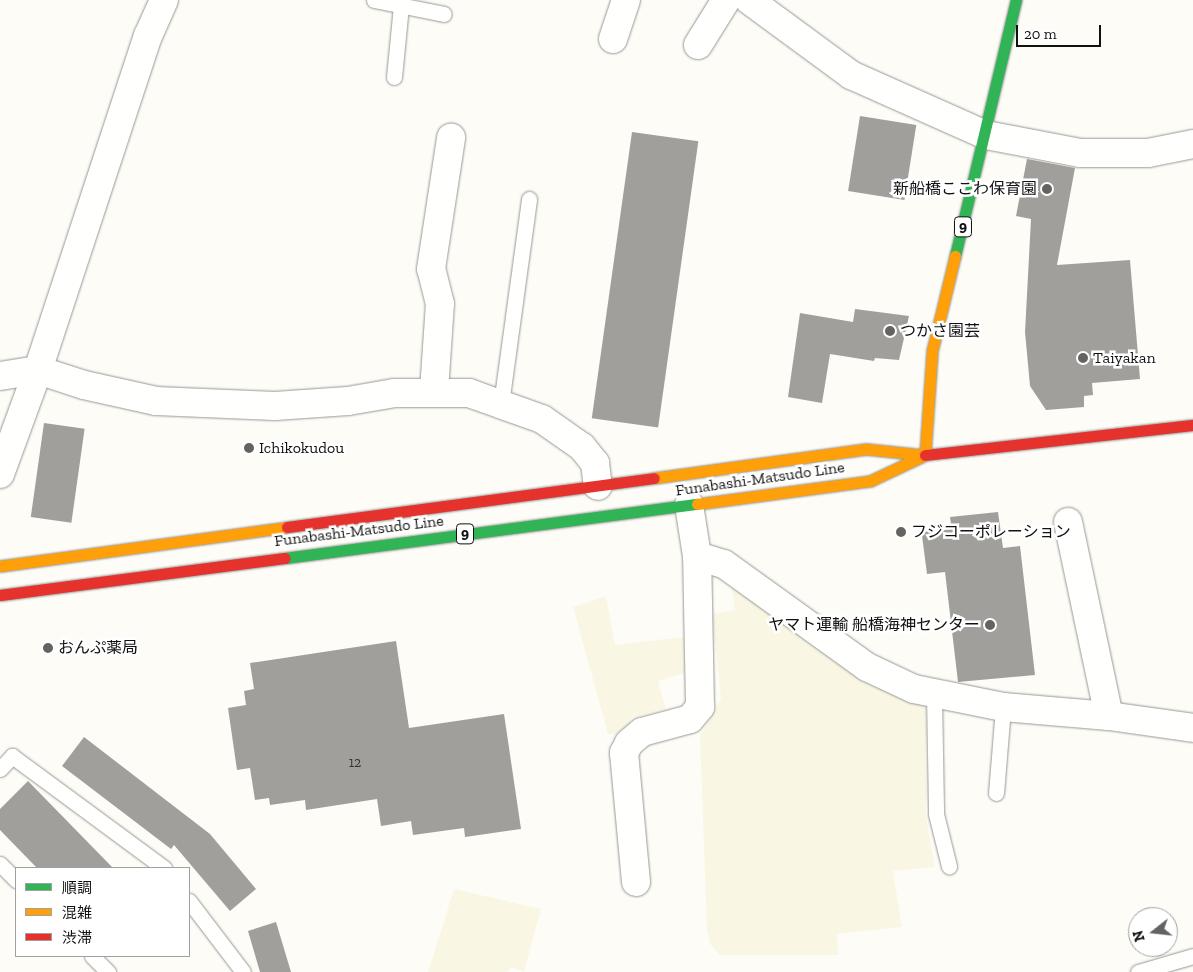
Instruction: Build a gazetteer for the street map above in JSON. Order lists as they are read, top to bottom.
{
  "streets": {
    "main road": ["9", "Funabashi-Matsudo Line"]
  },
  "crossings": [
    ["9", "Funabashi-Matsudo Line"]
  ],
  "places": [
    "新船橋ここわ保育園",
    "つかさ園芸",
    "Taiyakan",
    "Ichikokudou",
    "フジコーポレーション",
    "ヤマト運輸 船橋海神センター",
    "おんぷ薬局"
  ],
  "house_numbers": ["12"],
  "legend": ["順調", "混雑", "渋滞"],
  "scale_bar": "20 m",
  "north": "left"
}
